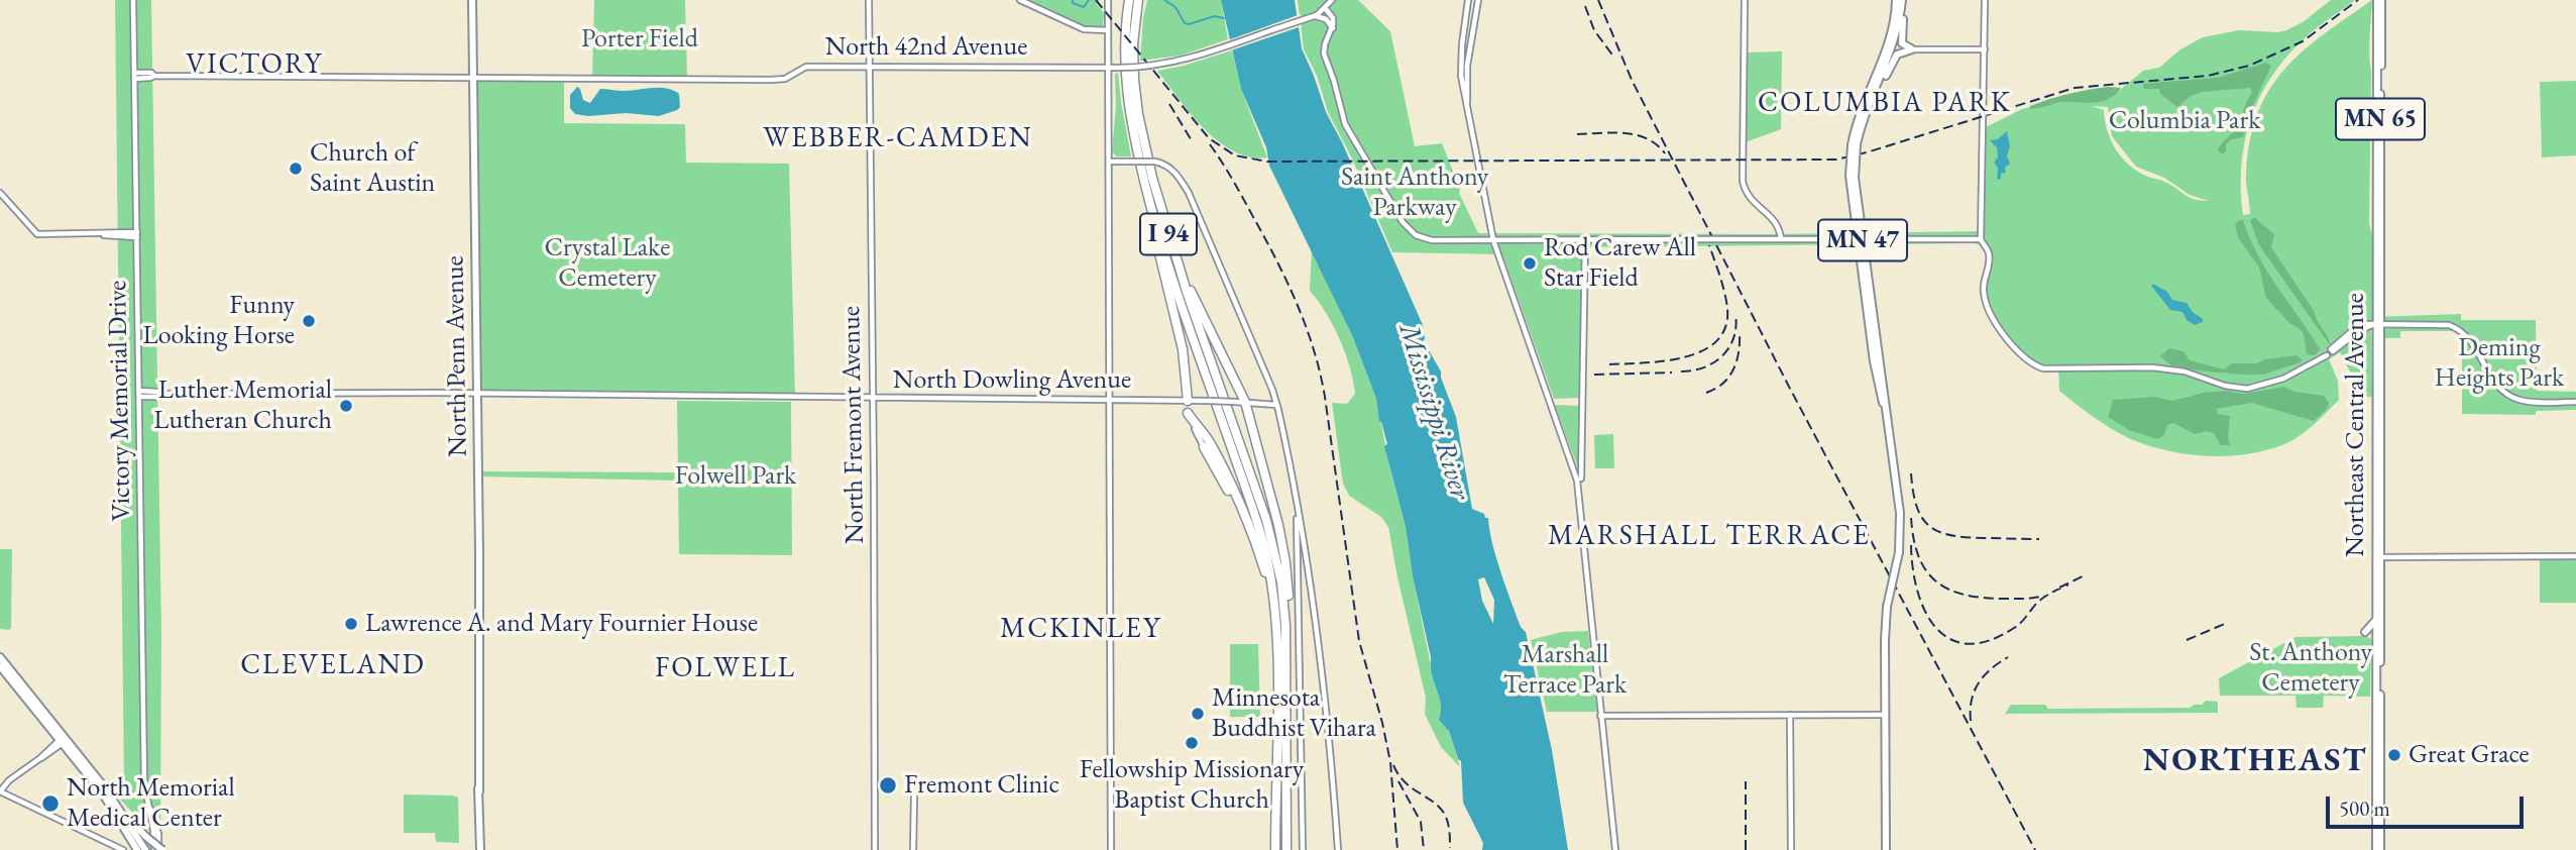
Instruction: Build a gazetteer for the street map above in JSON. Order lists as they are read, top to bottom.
{
  "streets": {
    "highway": ["I 94"],
    "main road": [
      "MN 65",
      "MN 47",
      "North Penn Avenue",
      "Northeast Central Avenue"
    ],
    "street": [
      "North 42nd Avenue",
      "North Dowling Avenue",
      "Victory Memorial Drive",
      "North Fremont Avenue"
    ]
  },
  "crossings": [
    ["North 42nd Avenue", "North Penn Avenue"],
    ["North 42nd Avenue", "Victory Memorial Drive"],
    ["North 42nd Avenue", "North Fremont Avenue"],
    ["North Penn Avenue", "North Dowling Avenue"],
    ["North Dowling Avenue", "Victory Memorial Drive"],
    ["North Dowling Avenue", "North Fremont Avenue"]
  ],
  "districts": [
    "VICTORY",
    "COLUMBIA PARK",
    "WEBBER-CAMDEN",
    "MARSHALL TERRACE",
    "MCKINLEY",
    "CLEVELAND",
    "FOLWELL",
    "NORTHEAST"
  ],
  "water": ["Mississippi River"],
  "parks": [
    "Porter Field",
    "Columbia Park",
    "Saint Anthony Parkway",
    "Crystal Lake Cemetery",
    "Deming Heights Park",
    "Folwell Park",
    "St. Anthony Cemetery",
    "Marshall Terrace Park"
  ],
  "places": [
    "Church of Saint Austin",
    "Rod Carew All Star Field",
    "Funny Looking Horse",
    "Luther Memorial Lutheran Church",
    "Lawrence A. and Mary Fournier House",
    "Minnesota Buddhist Vihara",
    "Fellowship Missionary Baptist Church",
    "Great Grace",
    "Fremont Clinic",
    "North Memorial Medical Center"
  ],
  "scale_bar": "500 m"
}
